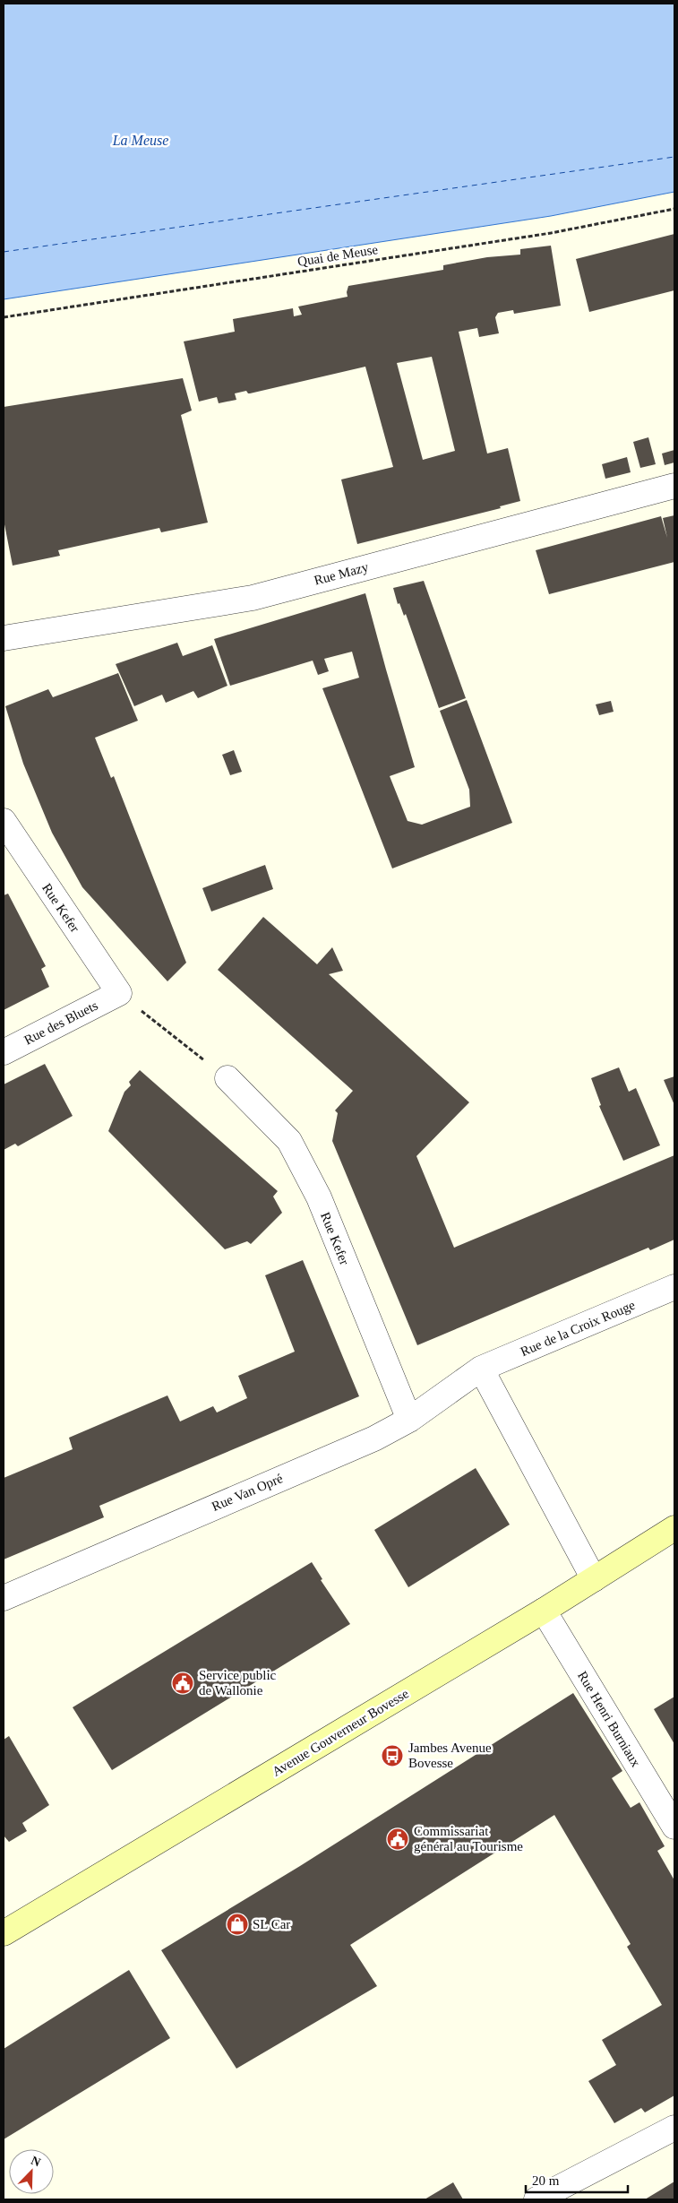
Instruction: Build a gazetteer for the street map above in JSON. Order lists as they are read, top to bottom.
{
  "streets": {
    "main road": ["Avenue Gouverneur Bovesse"],
    "street": [
      "Rue Mazy",
      "Rue Kefer",
      "Rue des Bluets",
      "Rue de la Croix Rouge",
      "Rue Van Opré",
      "Rue Henri Burniaux"
    ],
    "path": ["Quai de Meuse"]
  },
  "crossings": [
    ["Rue Kefer", "Rue des Bluets"],
    ["Rue Kefer", "Rue Van Opré"],
    ["Rue de la Croix Rouge", "Rue Van Opré"],
    ["Rue Henri Burniaux", "Avenue Gouverneur Bovesse"]
  ],
  "water": ["La Meuse"],
  "places": {
    "public building": ["Service public de Wallonie", "Commissariat général au Tourisme"],
    "bus stop": ["Jambes Avenue Bovesse"],
    "shop": ["SL Car"]
  },
  "scale_bar": "20 m",
  "north": "top right"
}
